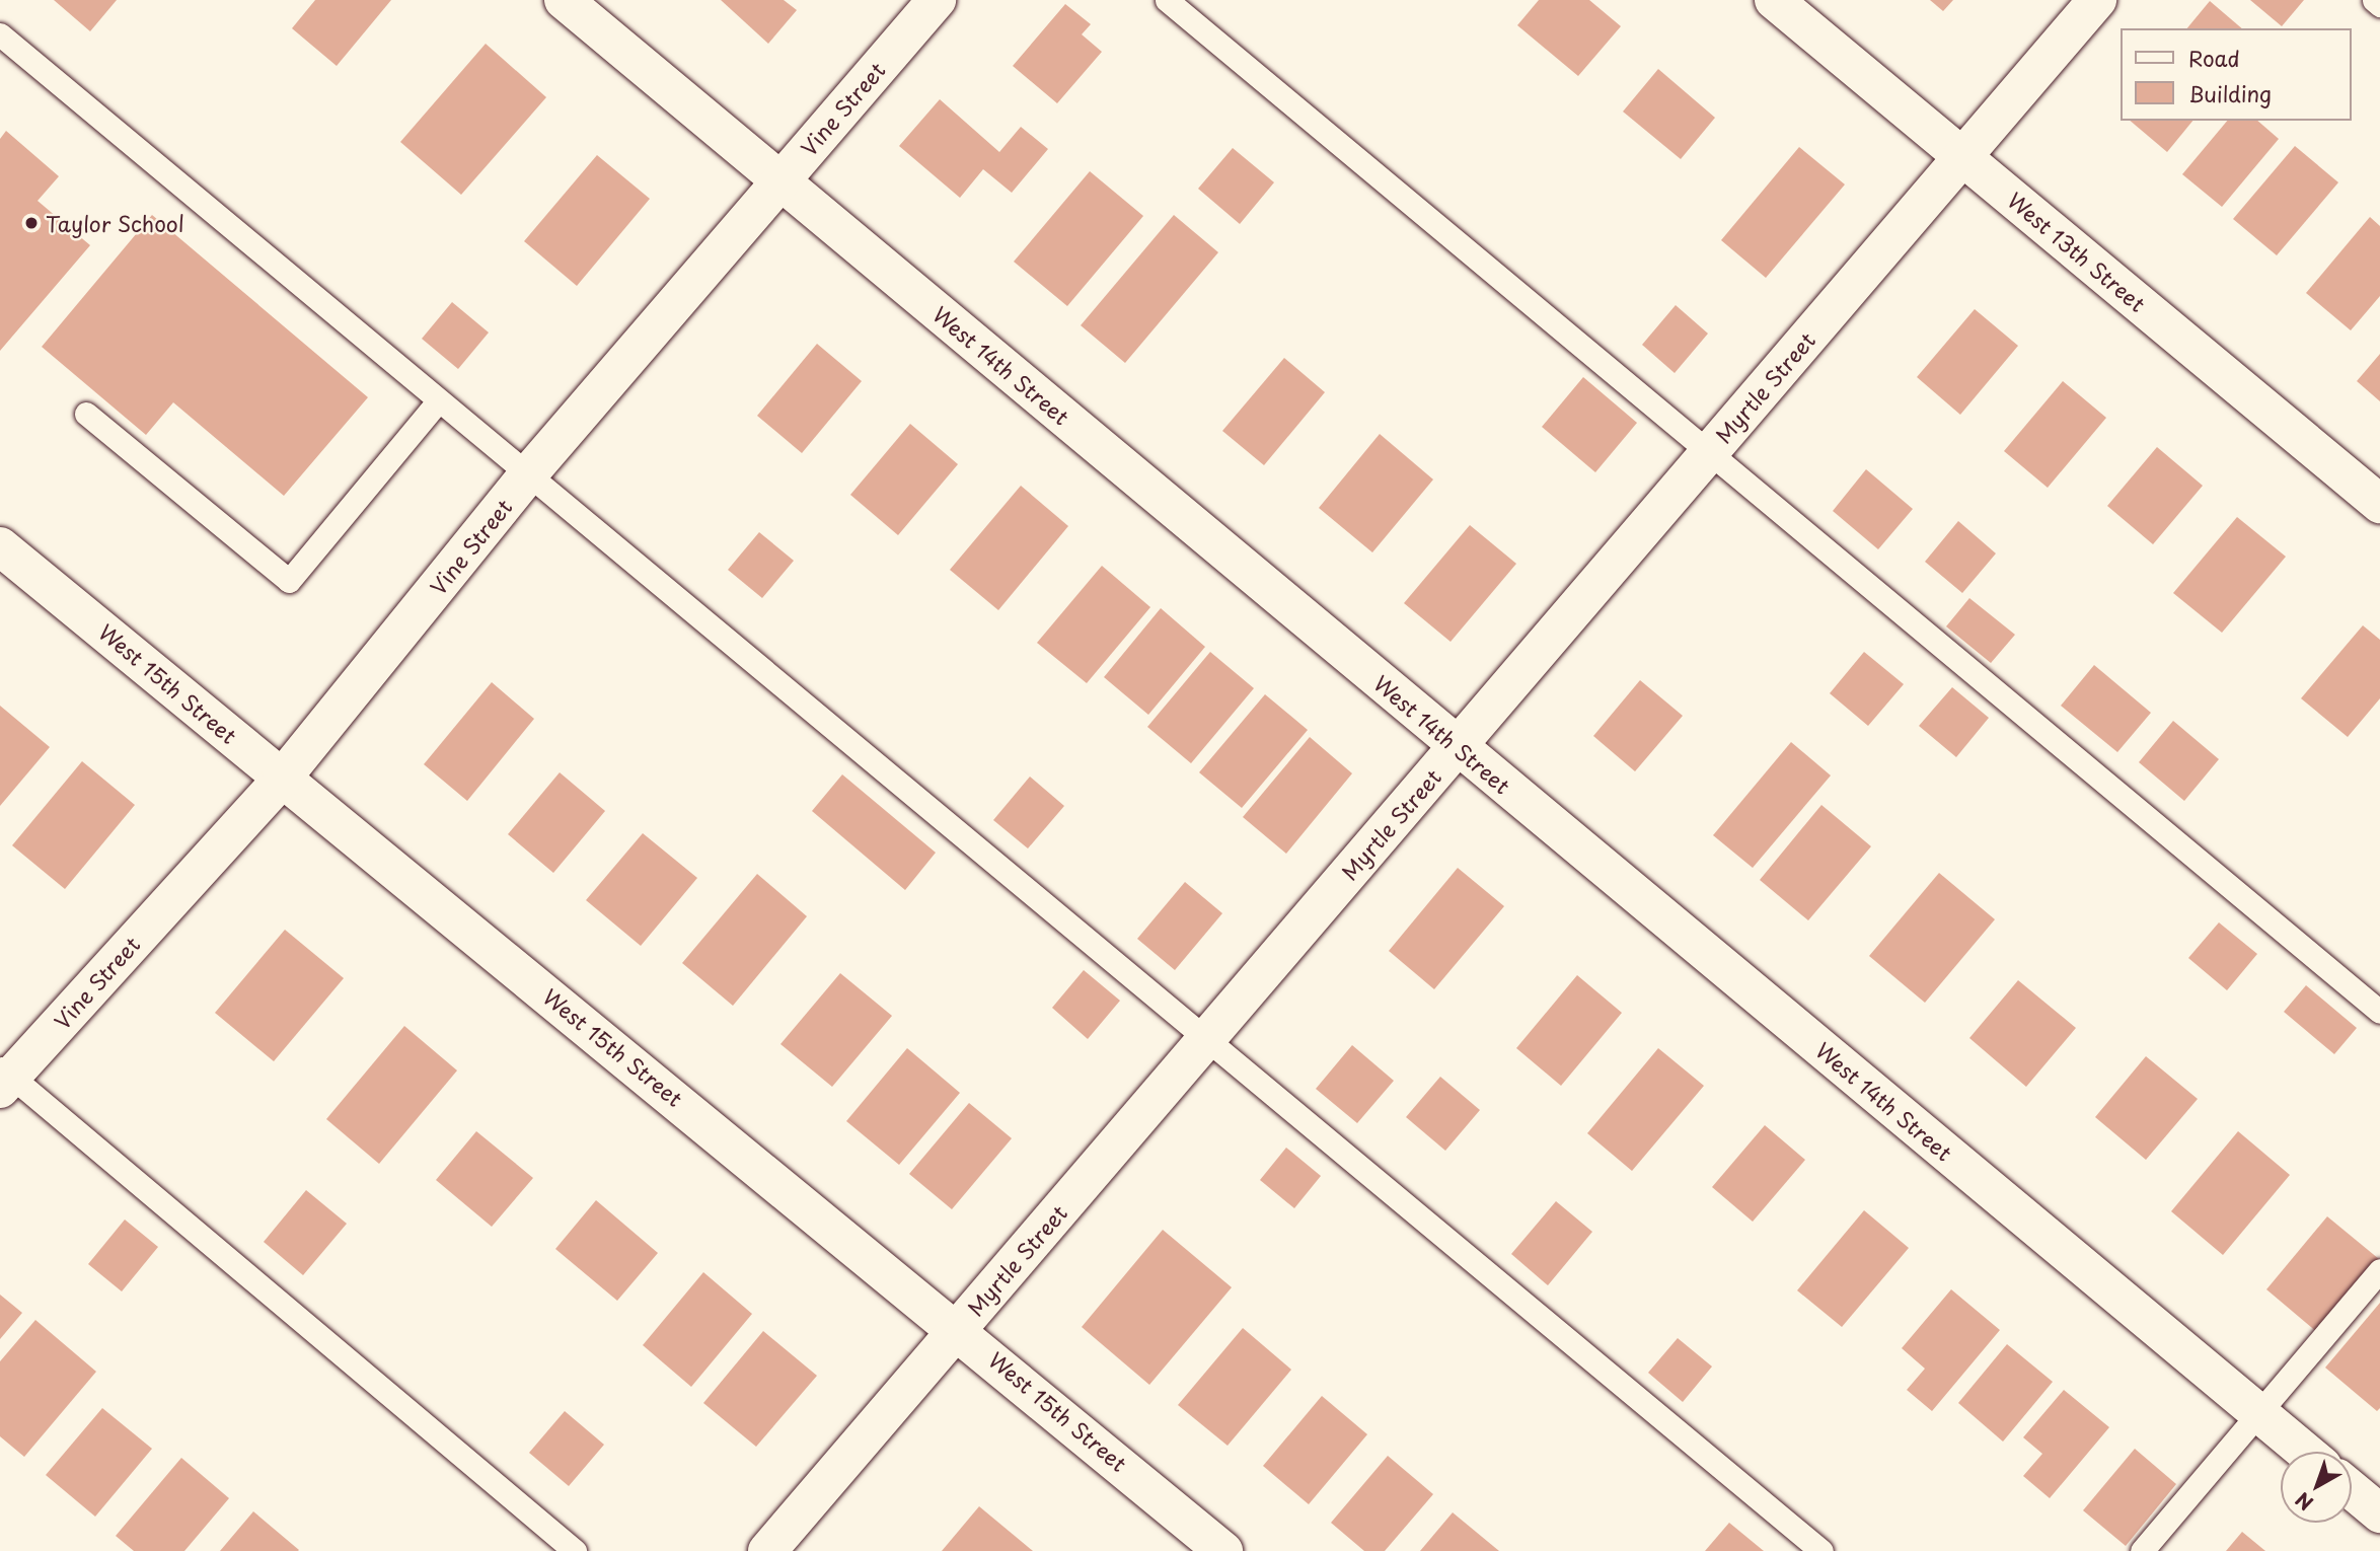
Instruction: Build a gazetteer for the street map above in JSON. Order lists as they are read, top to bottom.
{
  "streets": {
    "street": [
      "Vine Street",
      "West 13th Street",
      "West 14th Street",
      "Myrtle Street",
      "West 15th Street"
    ]
  },
  "crossings": [
    ["Vine Street", "West 14th Street"],
    ["Vine Street", "West 15th Street"],
    ["West 13th Street", "Myrtle Street"],
    ["West 14th Street", "Myrtle Street"],
    ["Myrtle Street", "West 15th Street"]
  ],
  "places": ["Taylor School"],
  "legend": ["Road", "Building"],
  "north": "bottom left"
}
